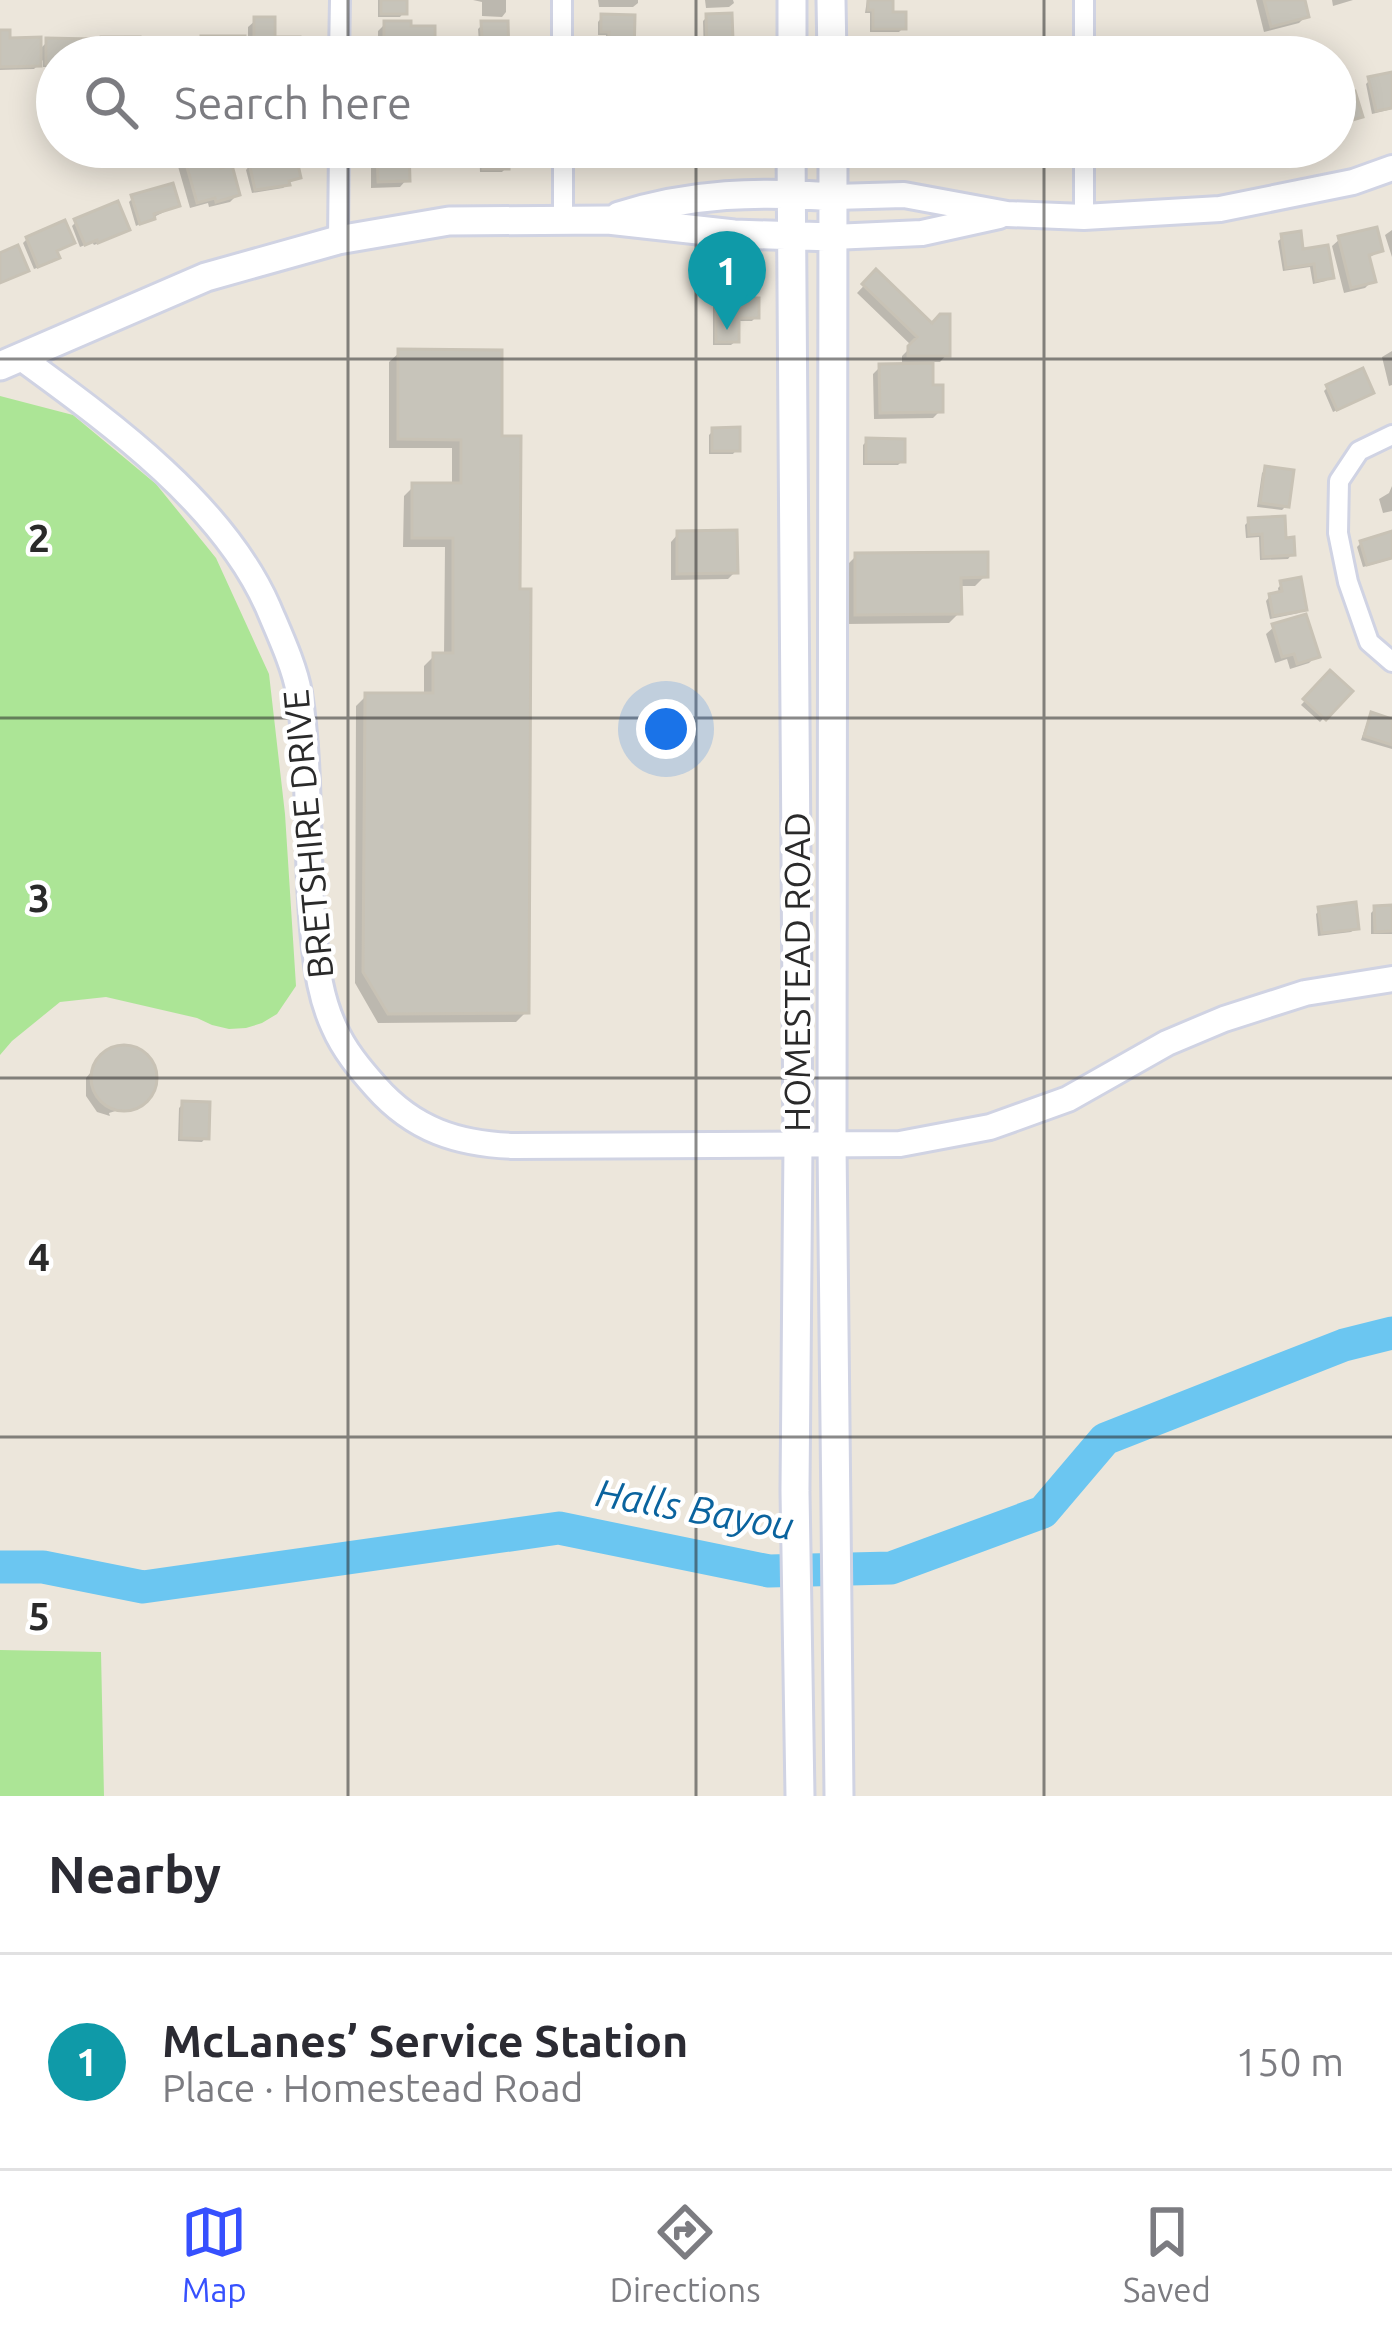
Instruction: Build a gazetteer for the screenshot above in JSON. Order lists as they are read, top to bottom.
{
  "streets": {
    "main road": ["HOMESTEAD ROAD"],
    "street": ["BRETSHIRE DRIVE"]
  },
  "crossings": [
    ["BRETSHIRE DRIVE", "HOMESTEAD ROAD"]
  ],
  "water": ["Halls Bayou"],
  "page": {
    "search": "Search here",
    "pins": "1",
    "heading": "Nearby",
    "list": [
      {
        "mark": "1",
        "name": "McLanes’ Service Station",
        "note": "Place · Homestead Road",
        "value": "150 m"
      }
    ],
    "nav": ["Map", "Directions", "Saved"]
  },
  "grid": {
    "rows": [
      "2",
      "3",
      "4",
      "5"
    ]
  }
}
